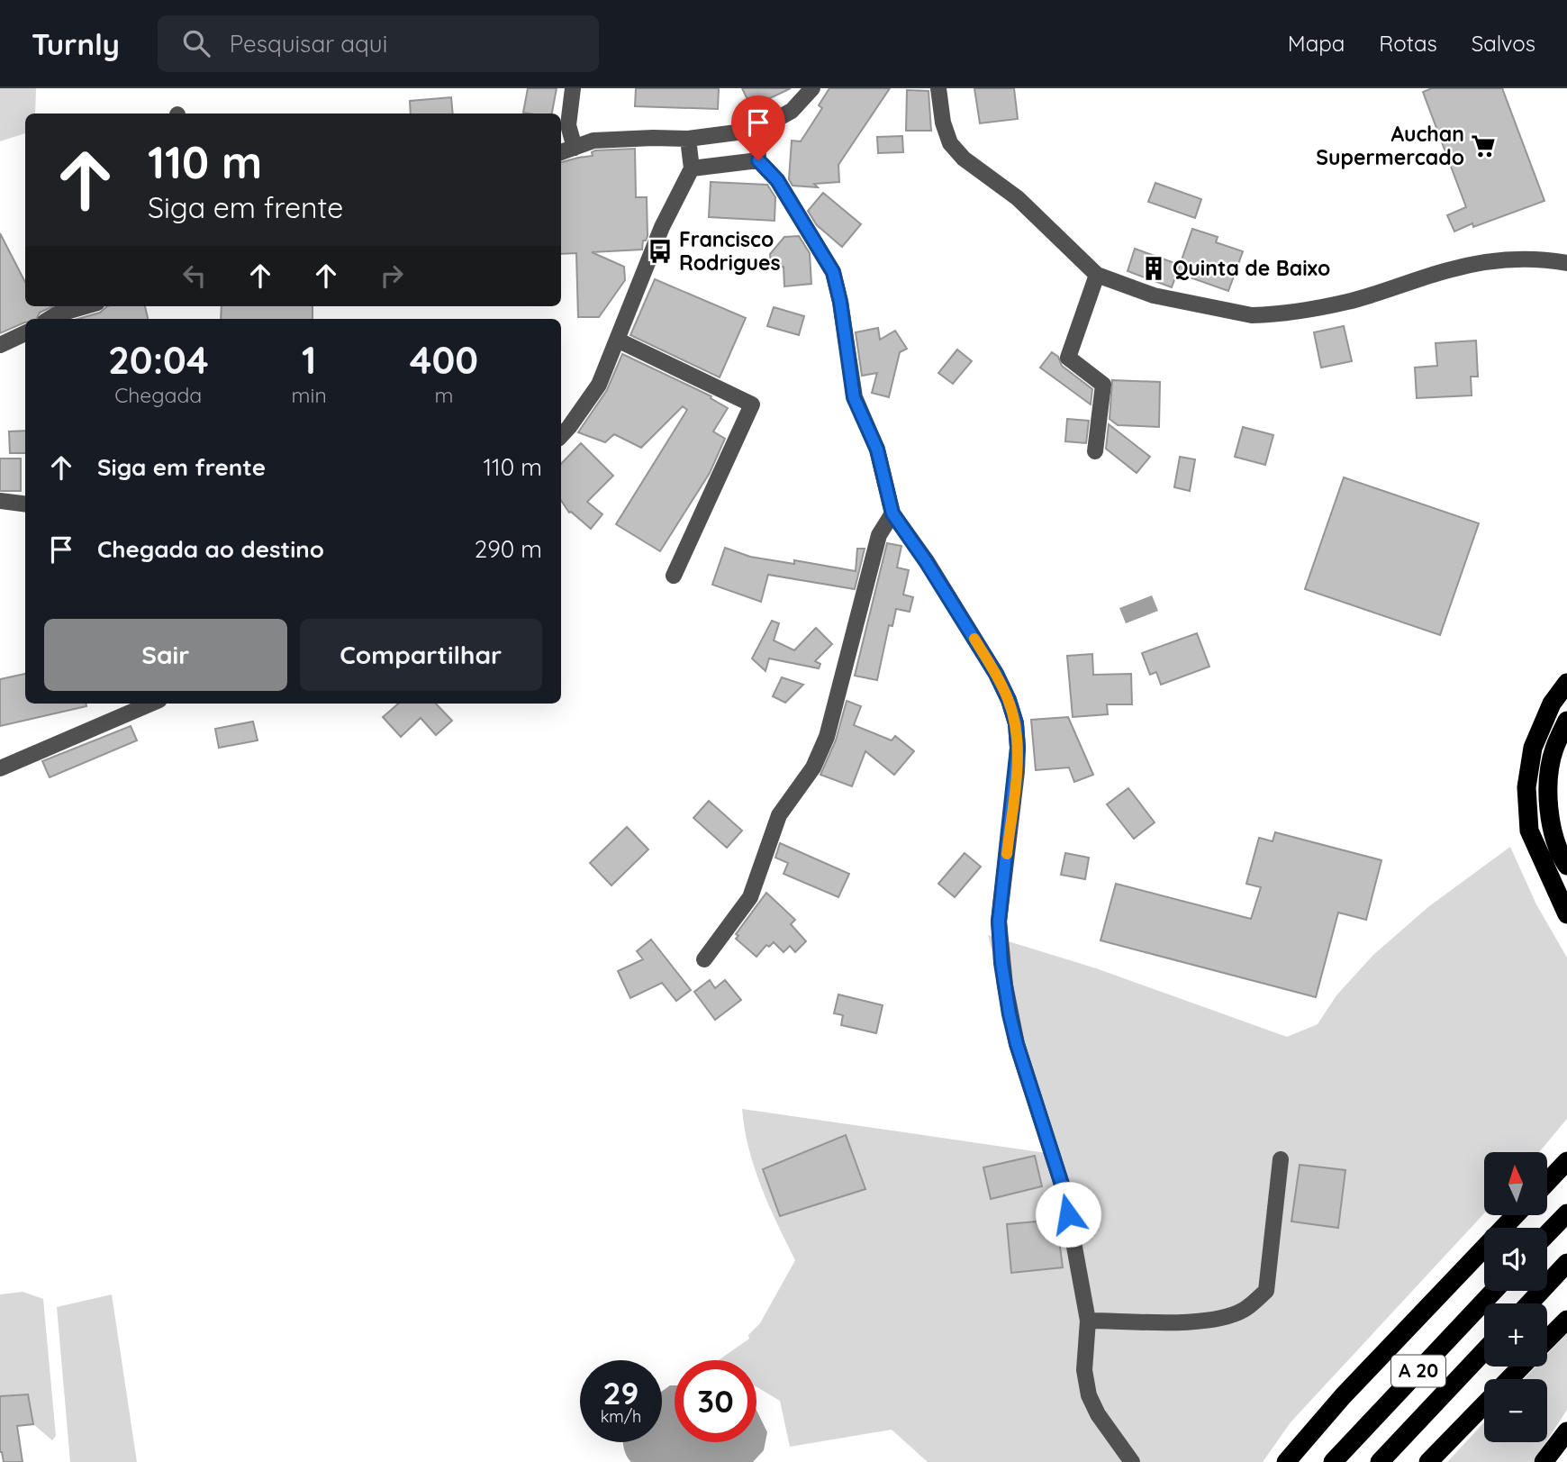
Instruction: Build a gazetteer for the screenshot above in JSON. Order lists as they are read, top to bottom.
{
  "streets": {
    "highway": ["A 20"]
  },
  "places": {
    "supermarket": ["Auchan Supermercado"],
    "bus stop": ["Francisco Rodrigues"],
    "building": ["Quinta de Baixo"]
  },
  "north": "top",
  "page": {
    "header": "Turnly",
    "search": "Pesquisar aqui",
    "nav": ["Mapa", "Rotas", "Salvos"],
    "turn": ["110 m", "Siga em frente"],
    "eta": [
      "20:04",
      "Chegada",
      "1",
      "min",
      "400",
      "m"
    ],
    "list": [
      {
        "name": "Siga em frente",
        "value": "110 m"
      },
      {
        "name": "Chegada ao destino",
        "value": "290 m"
      }
    ],
    "buttons": ["Sair", "Compartilhar"],
    "map_buttons": ["+", "−"],
    "speed": "29 km/h",
    "limit": "30"
  }
}
